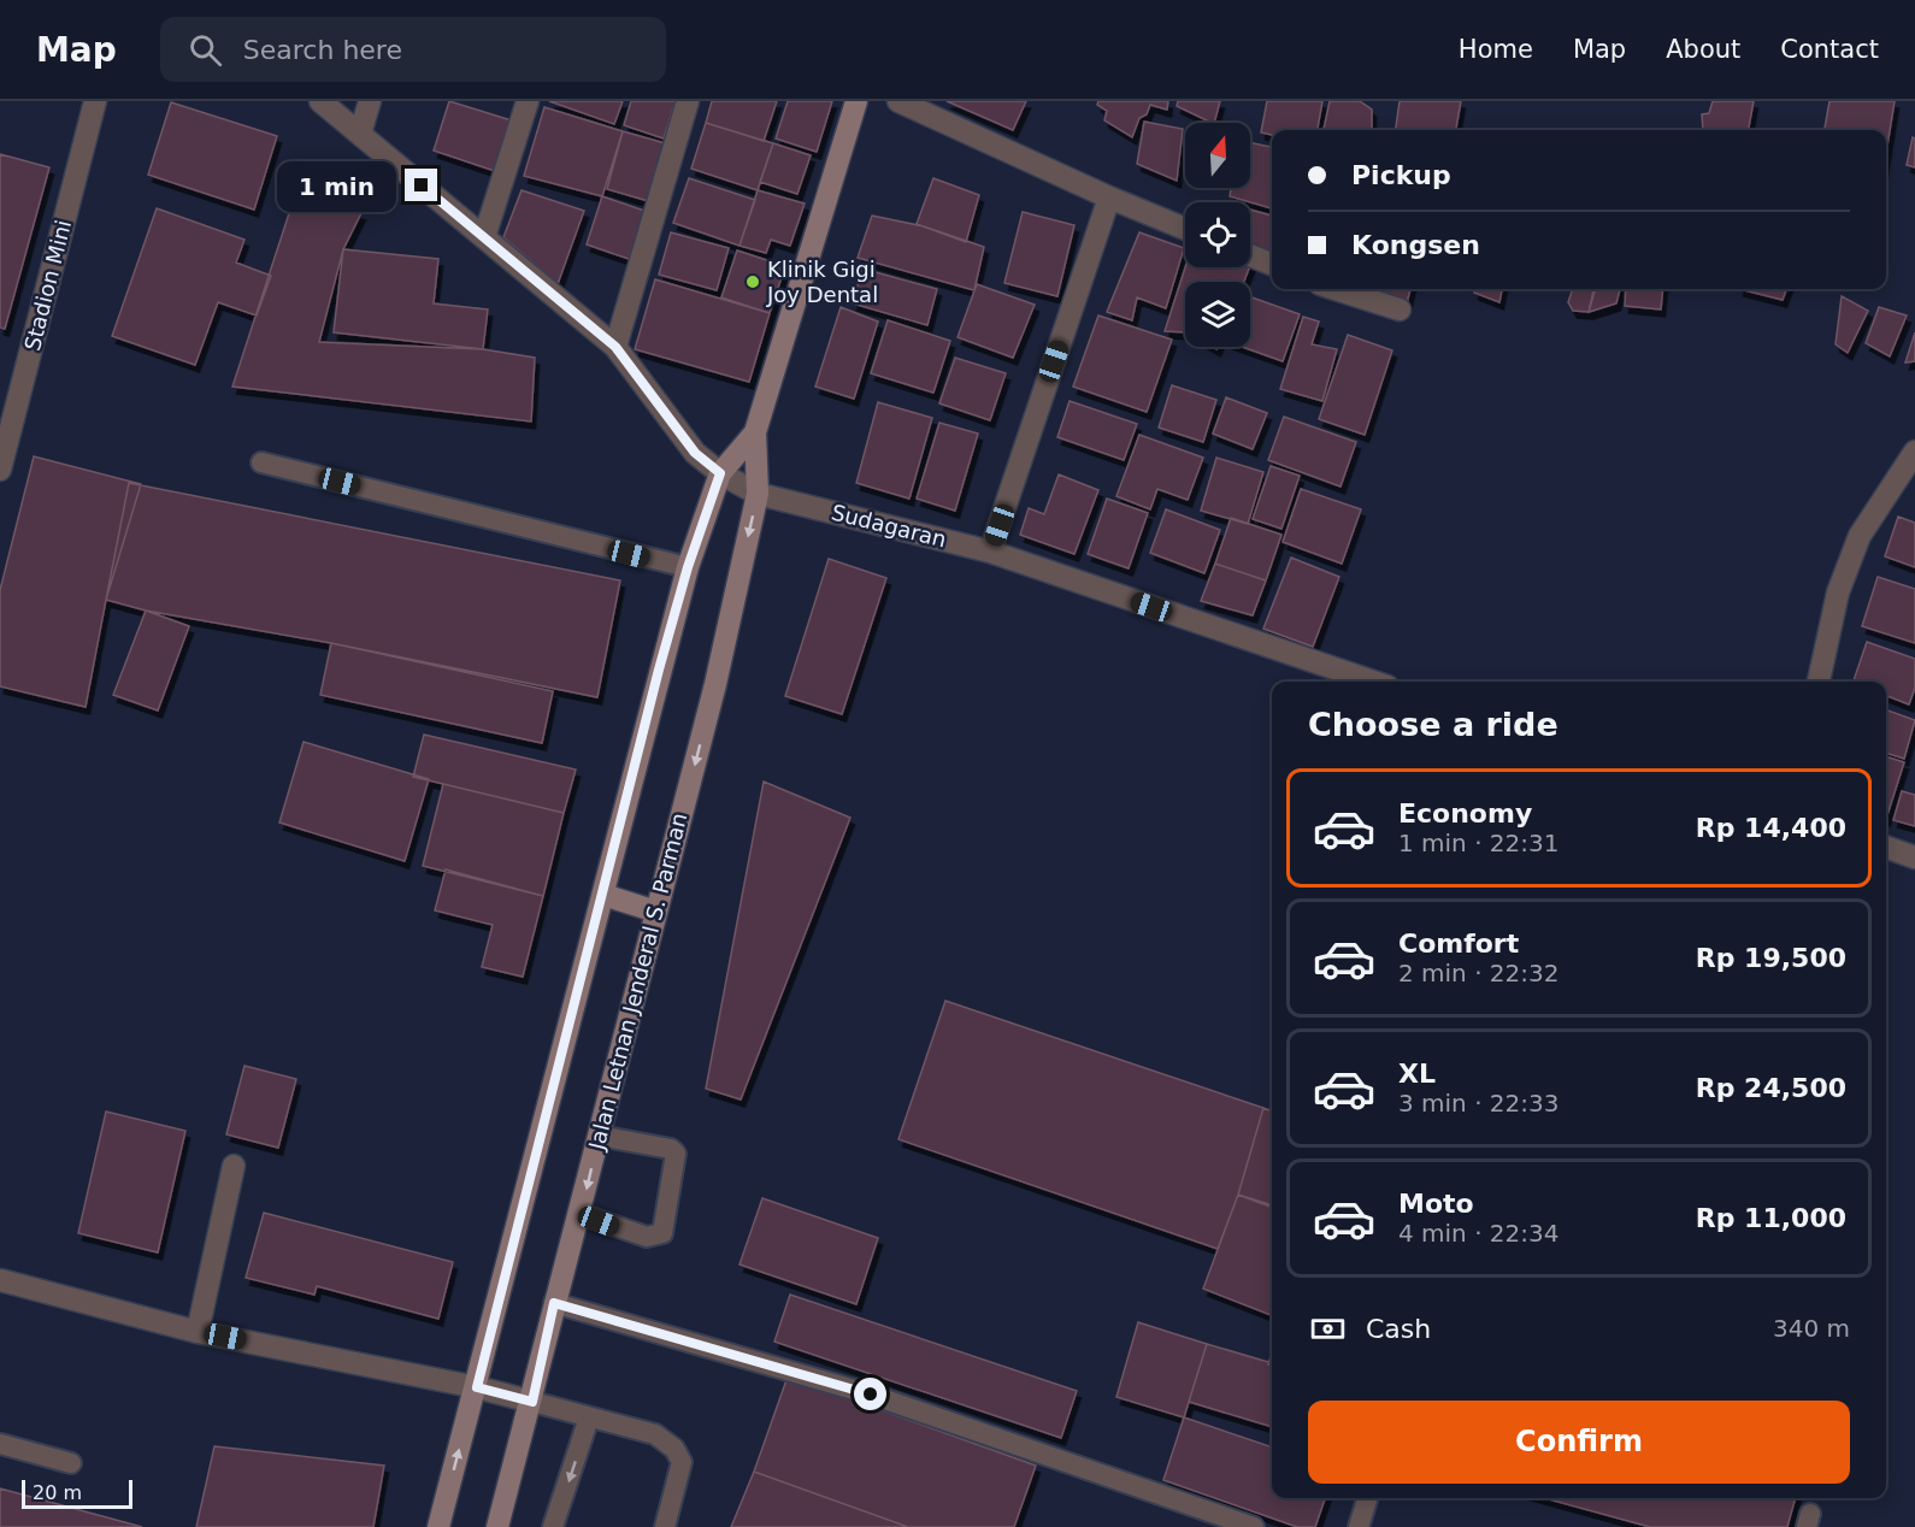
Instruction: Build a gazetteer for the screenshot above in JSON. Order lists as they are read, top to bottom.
{
  "streets": {
    "street": ["Stadion Mini", "Sudagaran", "Jalan Letnan Jenderal S. Parman"]
  },
  "crossings": [
    ["Sudagaran", "Jalan Letnan Jenderal S. Parman"]
  ],
  "places": ["Klinik Gigi Joy Dental"],
  "scale_bar": "20 m",
  "north": "top",
  "page": {
    "header": "Map",
    "search": "Search here",
    "nav": [
      "Home",
      "Map",
      "About",
      "Contact"
    ],
    "banner": ["Pickup", "Kongsen"],
    "bubble": "1 min",
    "heading": "Choose a ride",
    "list": [
      {
        "name": "Economy",
        "note": "1 min · 22:31",
        "value": "Rp 14,400"
      },
      {
        "name": "Comfort",
        "note": "2 min · 22:32",
        "value": "Rp 19,500"
      },
      {
        "name": "XL",
        "note": "3 min · 22:33",
        "value": "Rp 24,500"
      },
      {
        "name": "Moto",
        "note": "4 min · 22:34",
        "value": "Rp 11,000"
      }
    ],
    "pay": ["Cash", "340 m"],
    "buttons": "Confirm",
    "scale": "20 m"
  }
}
